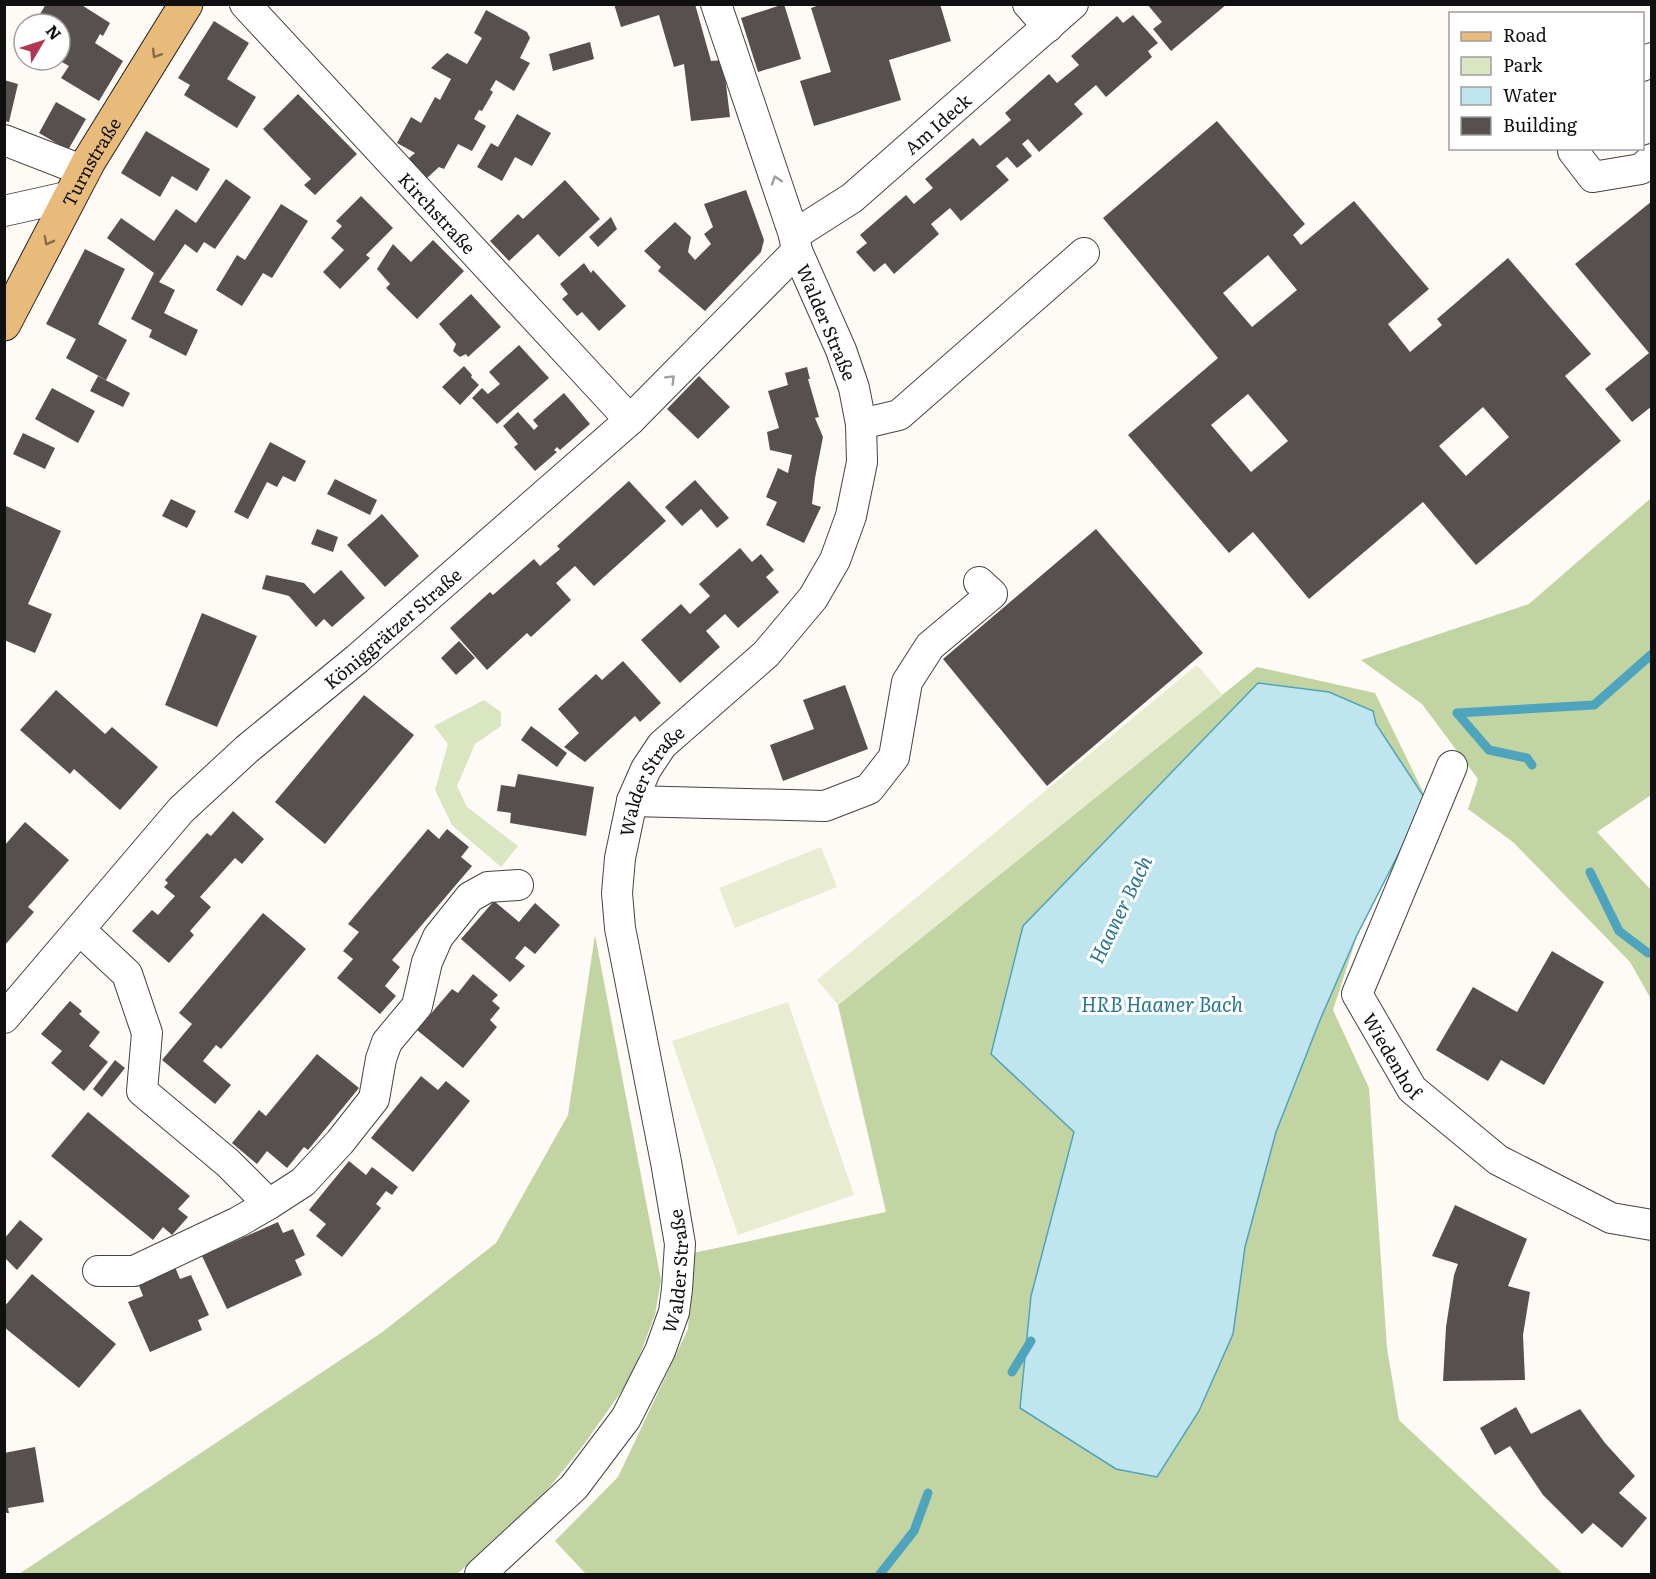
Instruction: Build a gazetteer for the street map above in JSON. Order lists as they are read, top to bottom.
{
  "streets": {
    "main road": ["Turnstraße"],
    "street": [
      "Am Ideck",
      "Kirchstraße",
      "Walder Straße",
      "Königgrätzer Straße",
      "Wiedenhof"
    ]
  },
  "crossings": [
    ["Am Ideck", "Walder Straße"],
    ["Am Ideck", "Königgrätzer Straße"],
    ["Kirchstraße", "Königgrätzer Straße"],
    ["Walder Straße", "Königgrätzer Straße"]
  ],
  "one_way": ["Turnstraße"],
  "water": ["Haaner Bach", "HRB Haaner Bach"],
  "legend": [
    "Road",
    "Park",
    "Water",
    "Building"
  ],
  "north": "top right"
}
